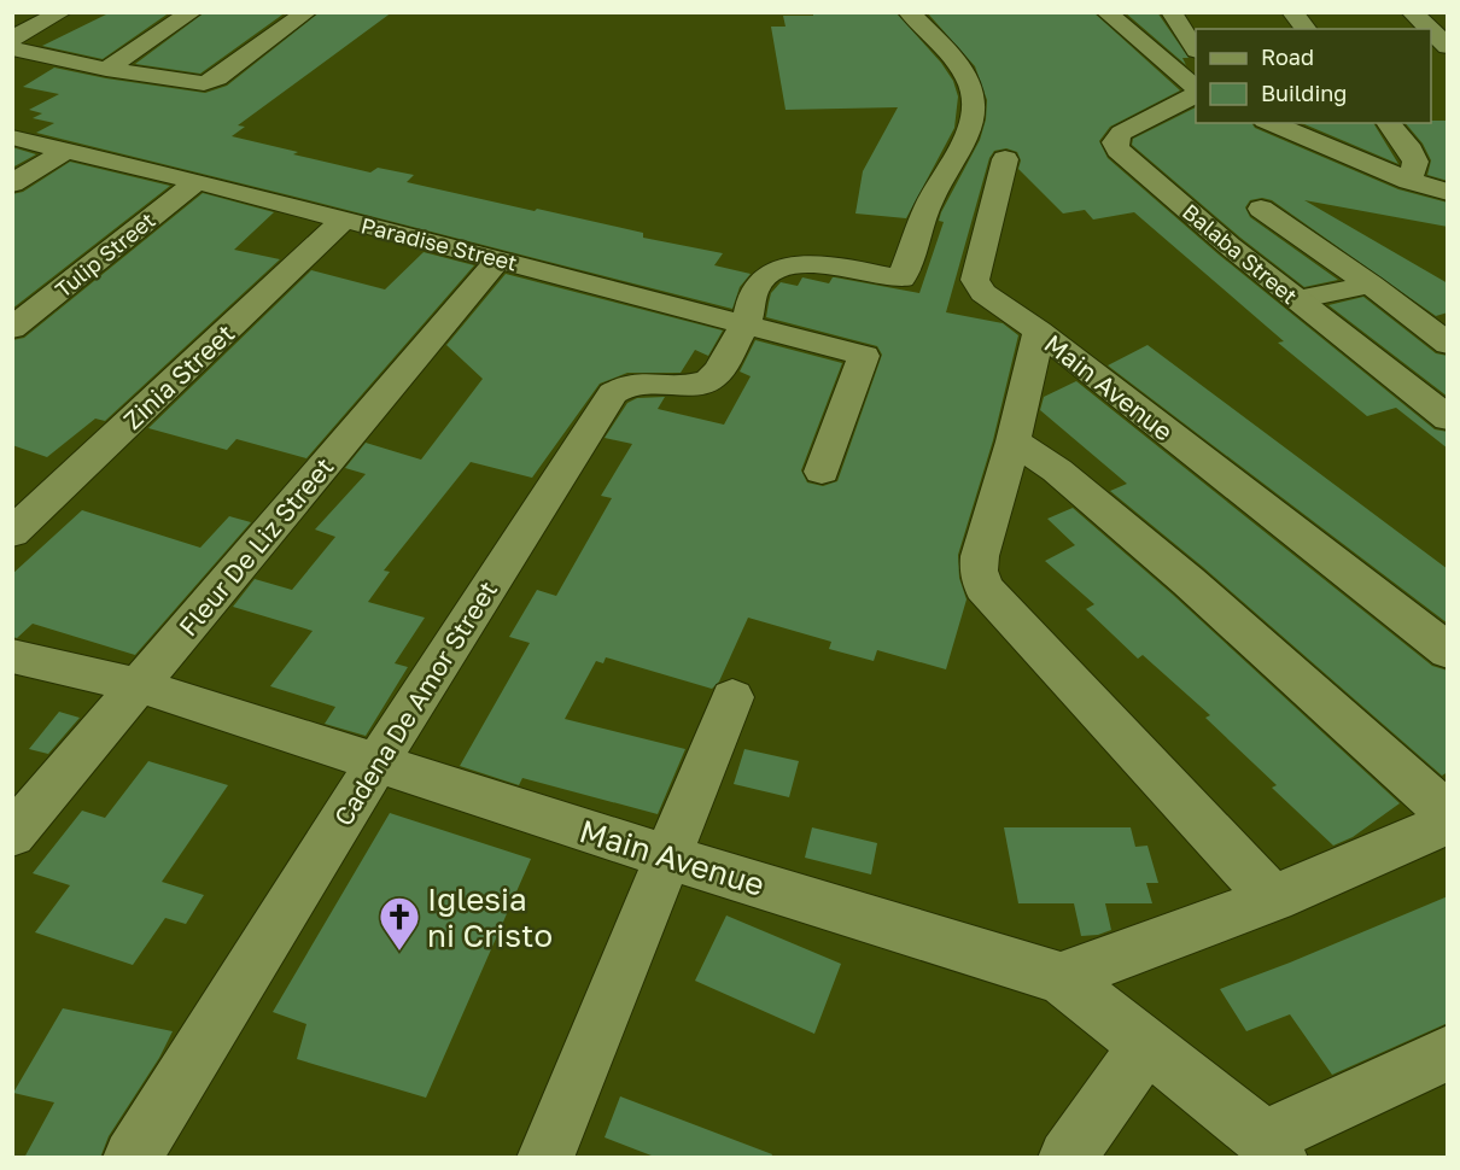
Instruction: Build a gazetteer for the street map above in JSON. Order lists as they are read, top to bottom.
{
  "streets": {
    "street": [
      "Paradise Street",
      "Balaba Street",
      "Tulip Street",
      "Zinia Street",
      "Main Avenue",
      "Fleur De Liz Street",
      "Cadena De Amor Street"
    ]
  },
  "crossings": [
    ["Paradise Street", "Tulip Street"],
    ["Paradise Street", "Zinia Street"],
    ["Paradise Street", "Fleur De Liz Street"],
    ["Paradise Street", "Cadena De Amor Street"],
    ["Main Avenue", "Fleur De Liz Street"],
    ["Main Avenue", "Cadena De Amor Street"]
  ],
  "places": {
    "church": ["Iglesia ni Cristo"]
  },
  "legend": ["Road", "Building"]
}
